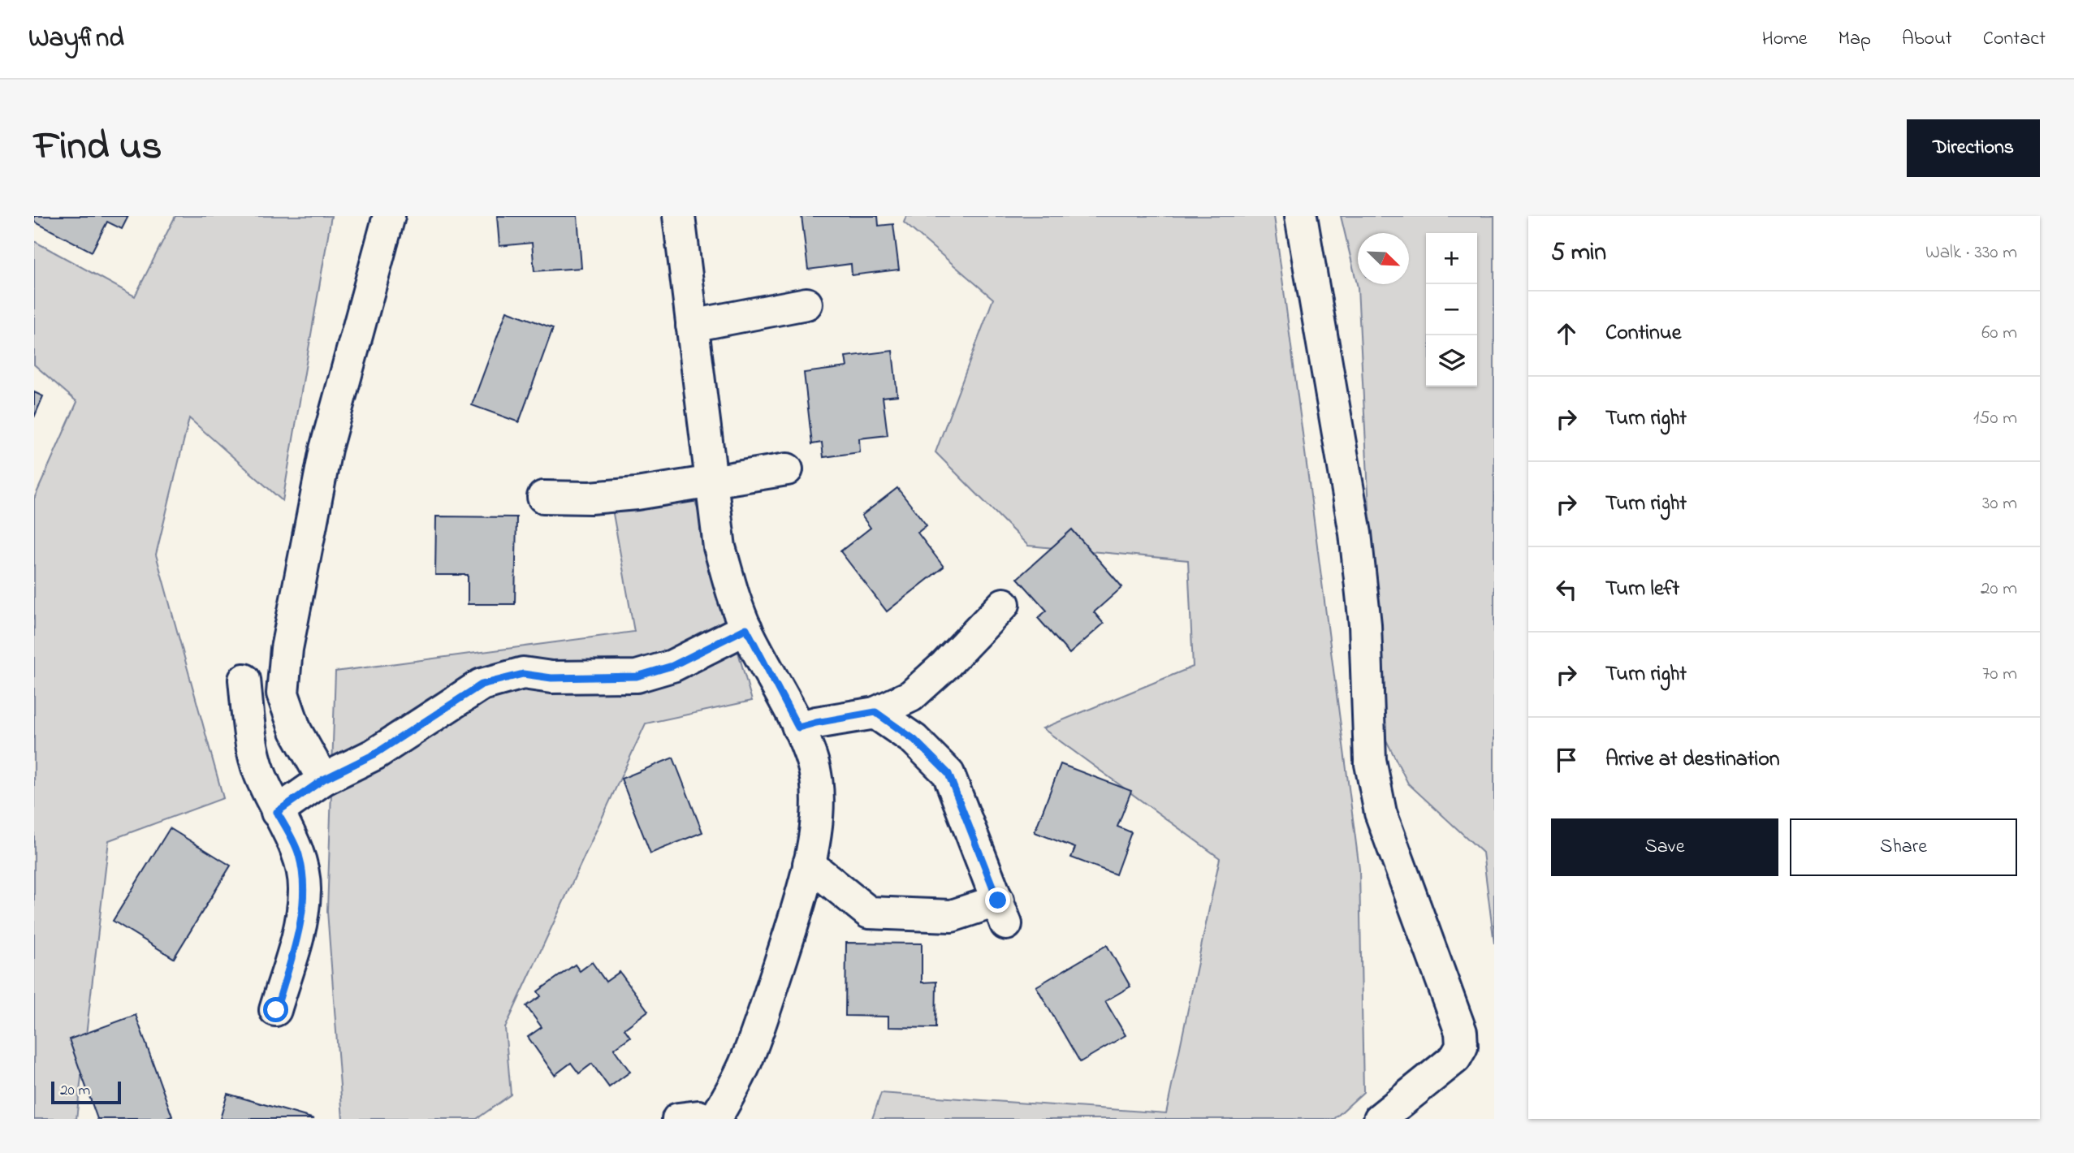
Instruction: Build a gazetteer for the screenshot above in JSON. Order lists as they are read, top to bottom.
{
  "scale_bar": "20 m",
  "north": "bottom right",
  "page": {
    "header": "Wayfind",
    "nav": [
      "Home",
      "Map",
      "About",
      "Contact"
    ],
    "title": "Find us",
    "buttons": [
      "Directions",
      ["Save", "Share"]
    ],
    "heading": ["5 min", "Walk · 330 m"],
    "map_buttons": ["+", "−"],
    "list": [
      ["Continue", "60 m"],
      ["Turn right", "150 m"],
      ["Turn right", "30 m"],
      ["Turn left", "20 m"],
      ["Turn right", "70 m"],
      "Arrive at destination"
    ],
    "scale": "20 m"
  }
}
